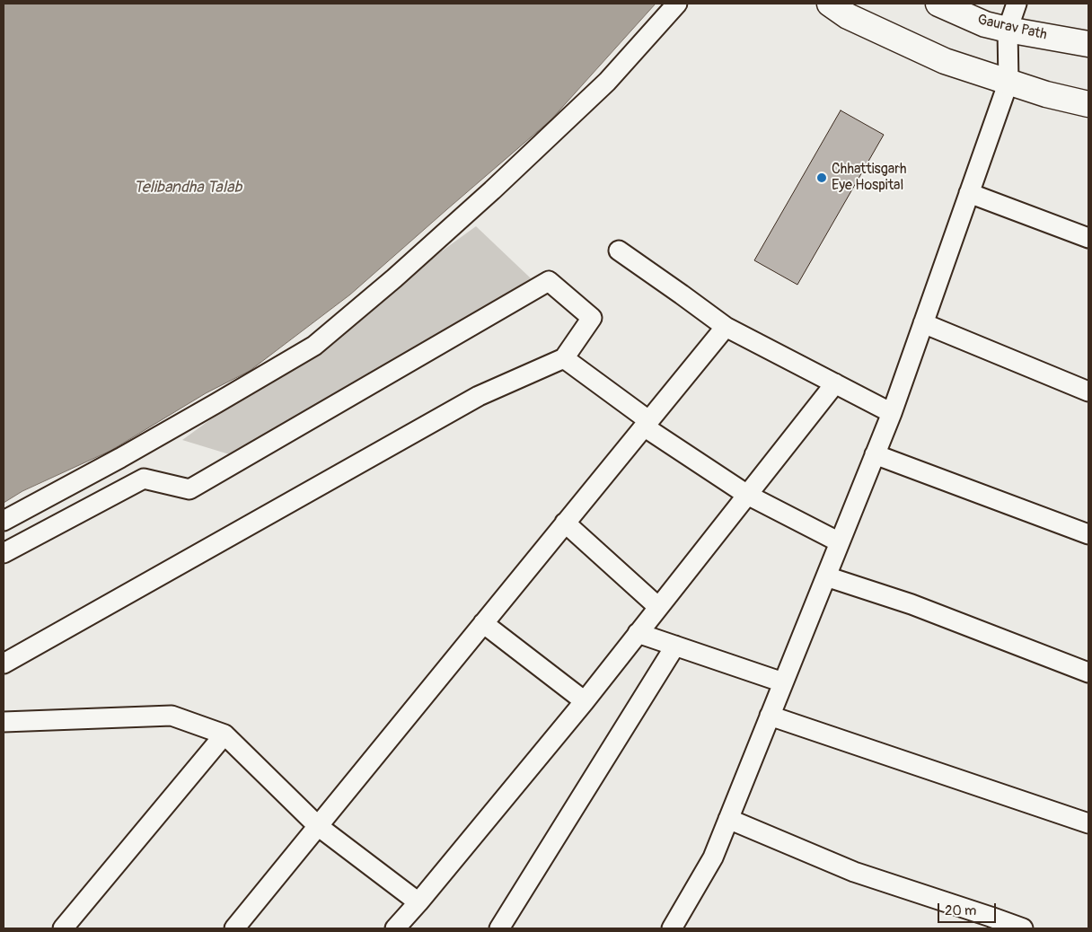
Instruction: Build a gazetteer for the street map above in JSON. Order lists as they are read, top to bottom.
{
  "streets": {
    "main road": ["Gaurav Path"]
  },
  "water": ["Telibandha Talab"],
  "places": ["Chhattisgarh Eye Hospital"],
  "scale_bar": "20 m"
}
